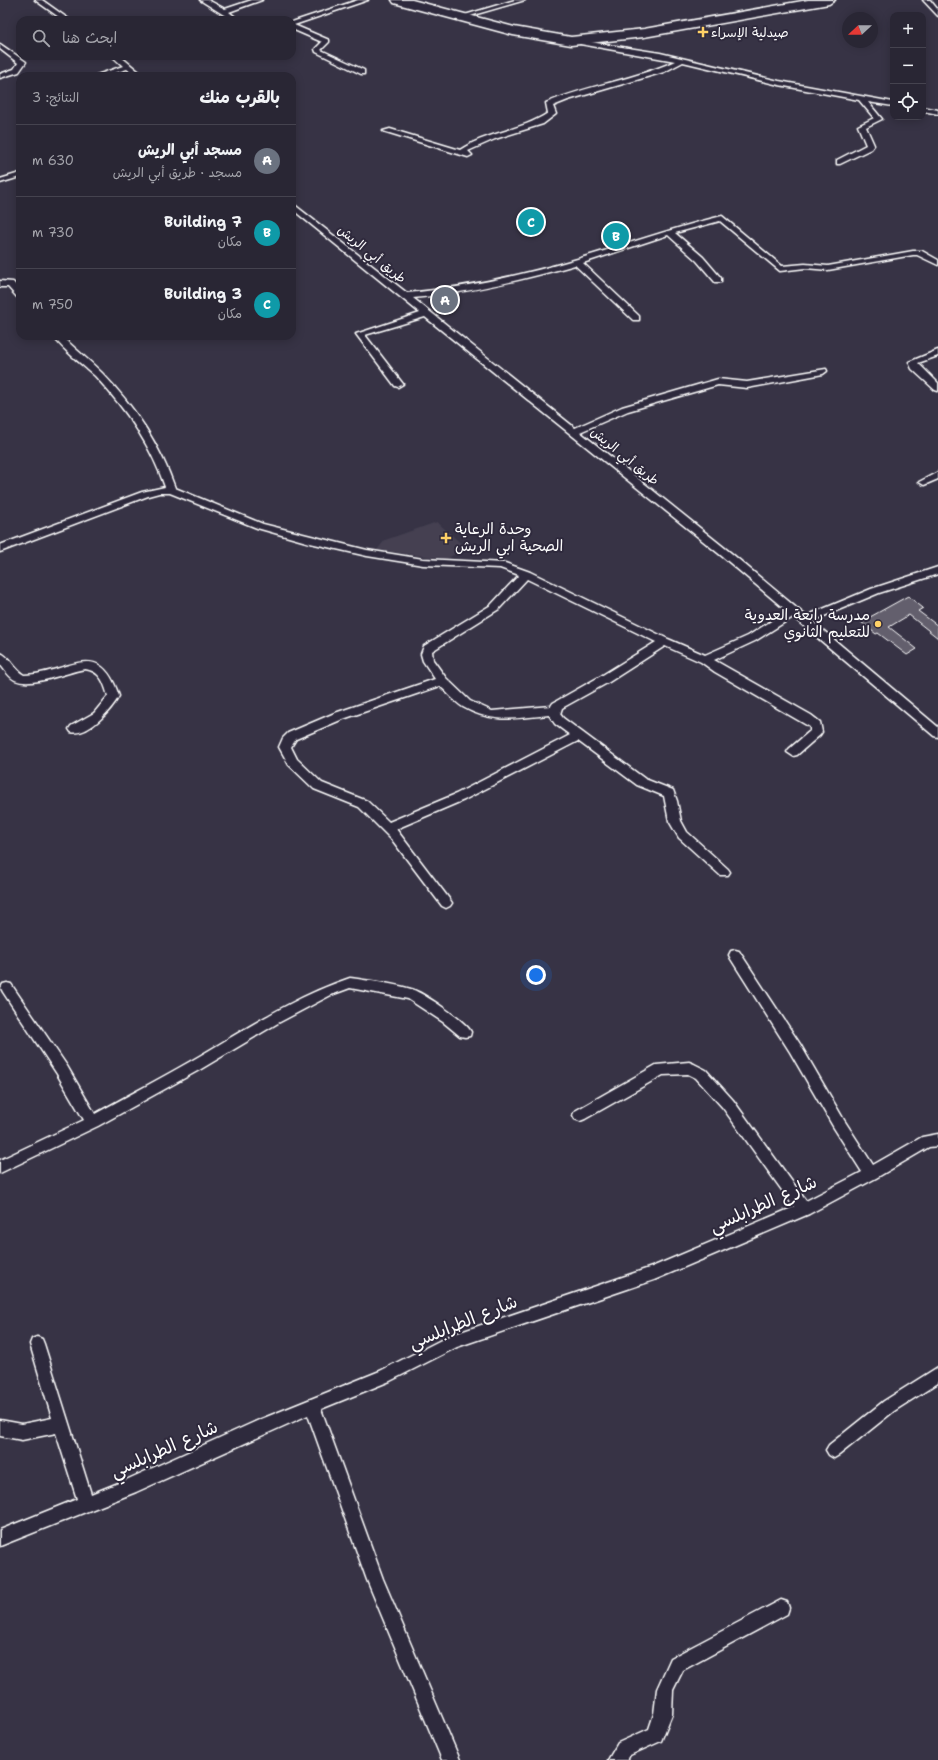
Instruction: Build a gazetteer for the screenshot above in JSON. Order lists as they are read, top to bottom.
{
  "streets": {
    "street": ["طريق أبي الريش", "شارع الطرابلسي"]
  },
  "places": {
    "health": ["صيدلية الإسراء", "وحدة الرعاية الصحية ابي الريش"],
    "other": ["مدرسة رابعة العدوية للتعليم الثانوي"]
  },
  "north": "left",
  "page": {
    "map_buttons": ["+", "−"],
    "search": "ابحث هنا",
    "heading": ["بالقرب منك", "النتائج: 3"],
    "list": [
      {
        "mark": "A",
        "name": "مسجد أبي الريش",
        "note": "مسجد · طريق أبي الريش",
        "value": "630 m"
      },
      {
        "mark": "B",
        "name": "Building 7",
        "note": "مكان",
        "value": "730 m"
      },
      {
        "mark": "C",
        "name": "Building 3",
        "note": "مكان",
        "value": "750 m"
      }
    ],
    "pins": ["C", "B", "A"]
  }
}
